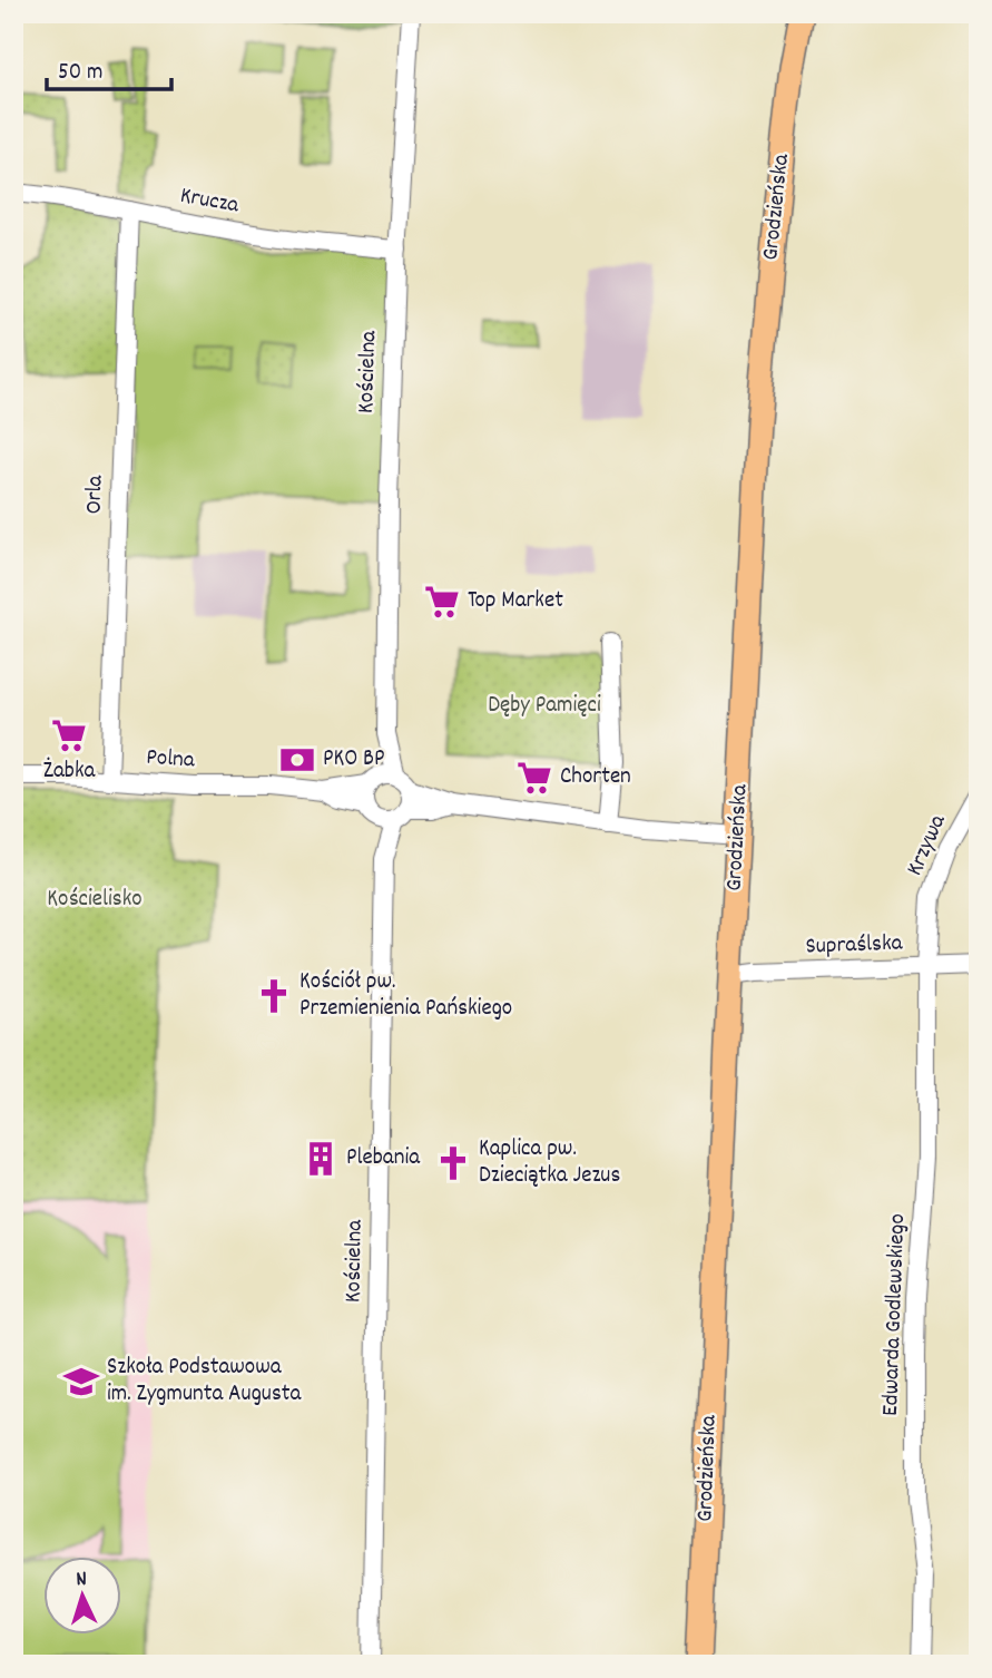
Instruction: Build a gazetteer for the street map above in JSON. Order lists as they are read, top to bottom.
{
  "streets": {
    "main road": ["Grodzieńska"],
    "street": [
      "Krucza",
      "Kościelna",
      "Orla",
      "Polna",
      "Krzywa",
      "Supraślska",
      "Edwarda Godlewskiego"
    ]
  },
  "crossings": [
    ["Krucza", "Kościelna"],
    ["Krucza", "Orla"],
    ["Grodzieńska", "Supraślska"],
    ["Kościelna", "Polna"],
    ["Orla", "Polna"],
    ["Krzywa", "Supraślska"],
    ["Krzywa", "Edwarda Godlewskiego"],
    ["Supraślska", "Edwarda Godlewskiego"]
  ],
  "parks": ["Dęby Pamięci", "Kościelisko"],
  "places": {
    "supermarket": ["Top Market", "Żabka", "Chorten"],
    "bank": ["PKO BP"],
    "church": ["Kościół pw. Przemienienia Pańskiego", "Kaplica pw. Dzieciątka Jezus"],
    "building": ["Plebania"],
    "school or university": ["Szkoła Podstawowa im. Zygmunta Augusta"]
  },
  "scale_bar": "50 m",
  "north": "top"
}
